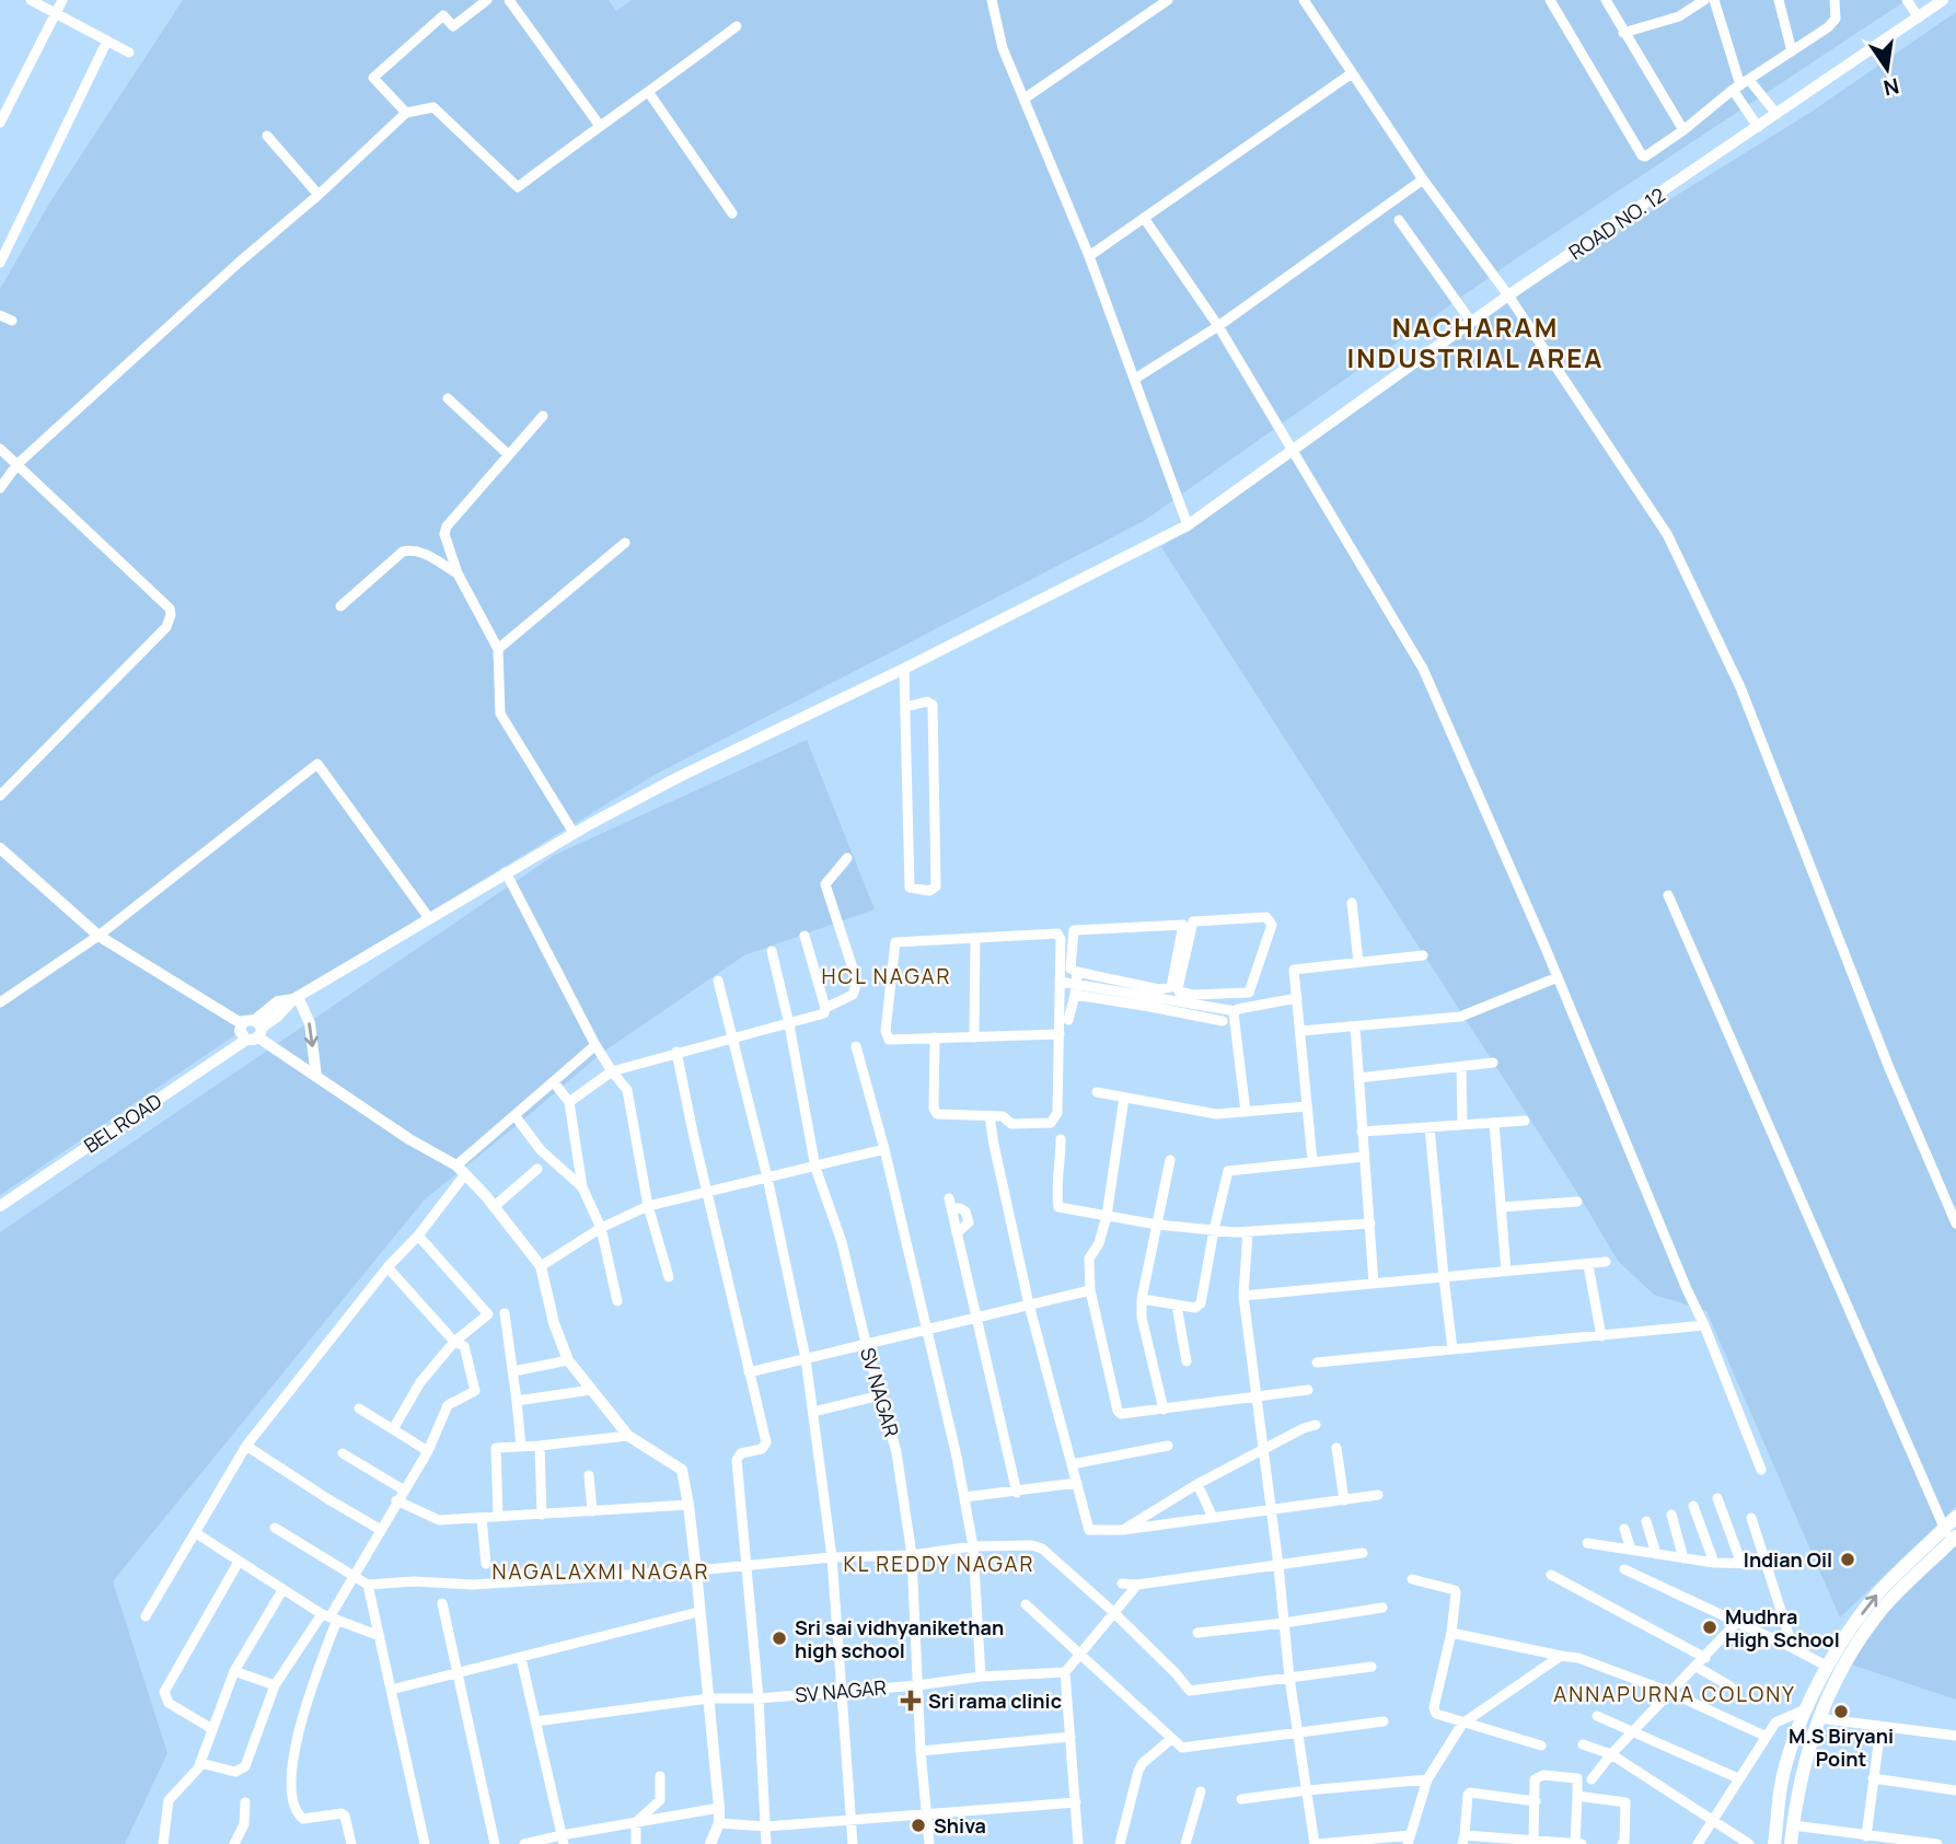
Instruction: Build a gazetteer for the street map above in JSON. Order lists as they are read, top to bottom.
{
  "streets": {
    "street": ["ROAD NO. 12", "BEL ROAD", "SV NAGAR"]
  },
  "crossings": [
    ["ROAD NO. 12", "BEL ROAD"]
  ],
  "districts": [
    "NACHARAM INDUSTRIAL AREA",
    "HCL NAGAR",
    "KL REDDY NAGAR",
    "NAGALAXMI NAGAR",
    "ANNAPURNA COLONY"
  ],
  "places": {
    "other": [
      "Indian Oil",
      "Mudhra High School",
      "Sri sai vidhyanikethan high school",
      "M.S Biryani Point",
      "Shiva"
    ],
    "health": ["Sri rama clinic"]
  },
  "north": "bottom"
}
